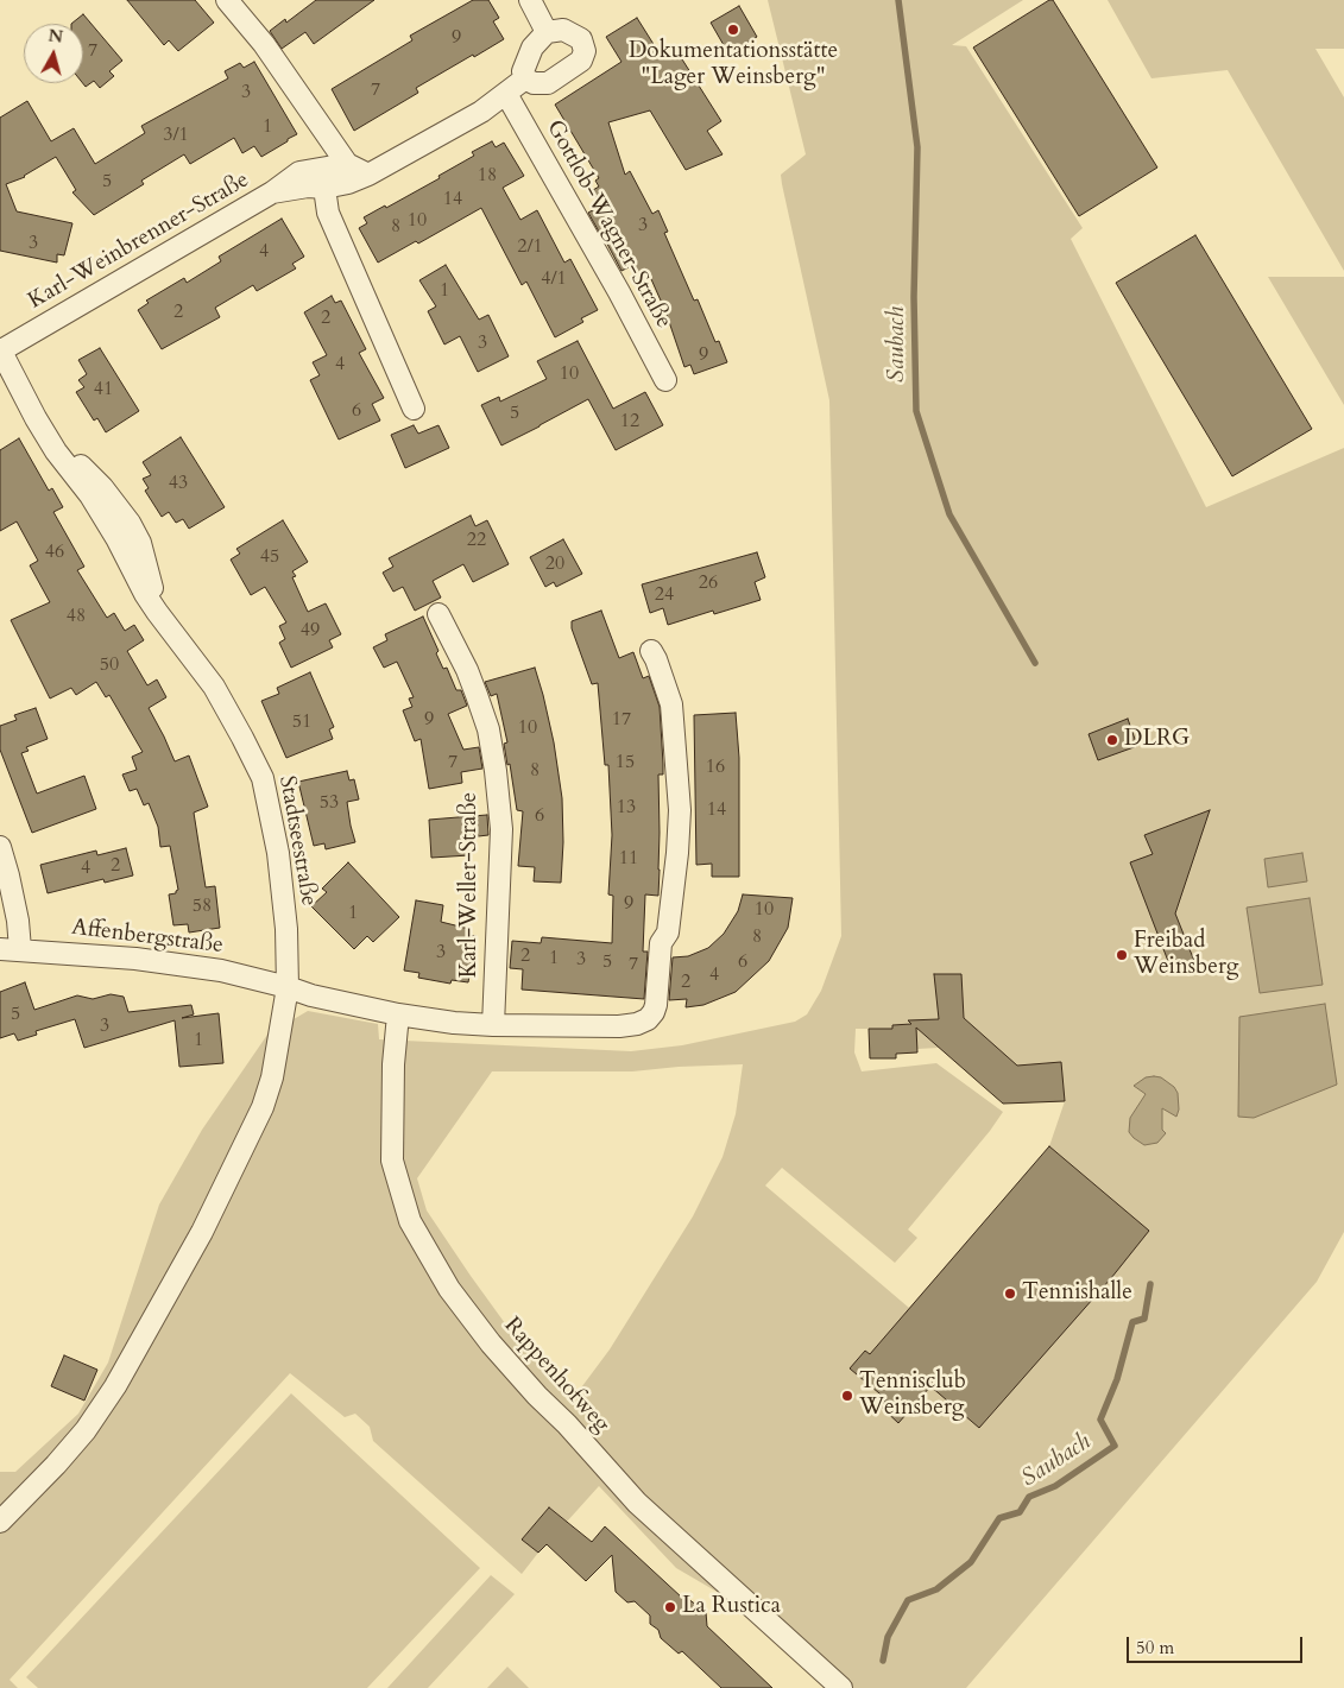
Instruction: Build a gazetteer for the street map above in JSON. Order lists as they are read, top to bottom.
{
  "streets": {
    "street": [
      "Gottlob-Wagner-Straße",
      "Karl-Weinbrenner-Straße",
      "Stadtseestraße",
      "Karl-Weller-Straße",
      "Affenbergstraße",
      "Rappenhofweg"
    ]
  },
  "crossings": [
    ["Gottlob-Wagner-Straße", "Karl-Weinbrenner-Straße"],
    ["Karl-Weinbrenner-Straße", "Stadtseestraße"],
    ["Stadtseestraße", "Affenbergstraße"],
    ["Karl-Weller-Straße", "Affenbergstraße"],
    ["Affenbergstraße", "Rappenhofweg"]
  ],
  "water": ["Saubach"],
  "places": [
    "Dokumentationsstätte \"Lager Weinsberg\"",
    "DLRG",
    "Freibad Weinsberg",
    "Tennishalle",
    "Tennisclub Weinsberg",
    "La Rustica"
  ],
  "house_numbers": [
    "9",
    "7",
    "7",
    "3",
    "1",
    "3/1",
    "18",
    "5",
    "14",
    "10",
    "3",
    "8",
    "3",
    "2/1",
    "4",
    "4/1",
    "1",
    "2",
    "2",
    "3",
    "9",
    "4",
    "10",
    "41",
    "6",
    "5",
    "12",
    "43",
    "22",
    "46",
    "45",
    "20",
    "26",
    "24",
    "48",
    "49",
    "50",
    "9",
    "17",
    "51",
    "10",
    "7",
    "15",
    "16",
    "8",
    "53",
    "13",
    "14",
    "6",
    "11",
    "2",
    "4",
    "9",
    "58",
    "10",
    "1",
    "8",
    "3",
    "2",
    "1",
    "3",
    "5",
    "6",
    "7",
    "4",
    "2",
    "5",
    "3",
    "1"
  ],
  "scale_bar": "50 m",
  "north": "top"
}
